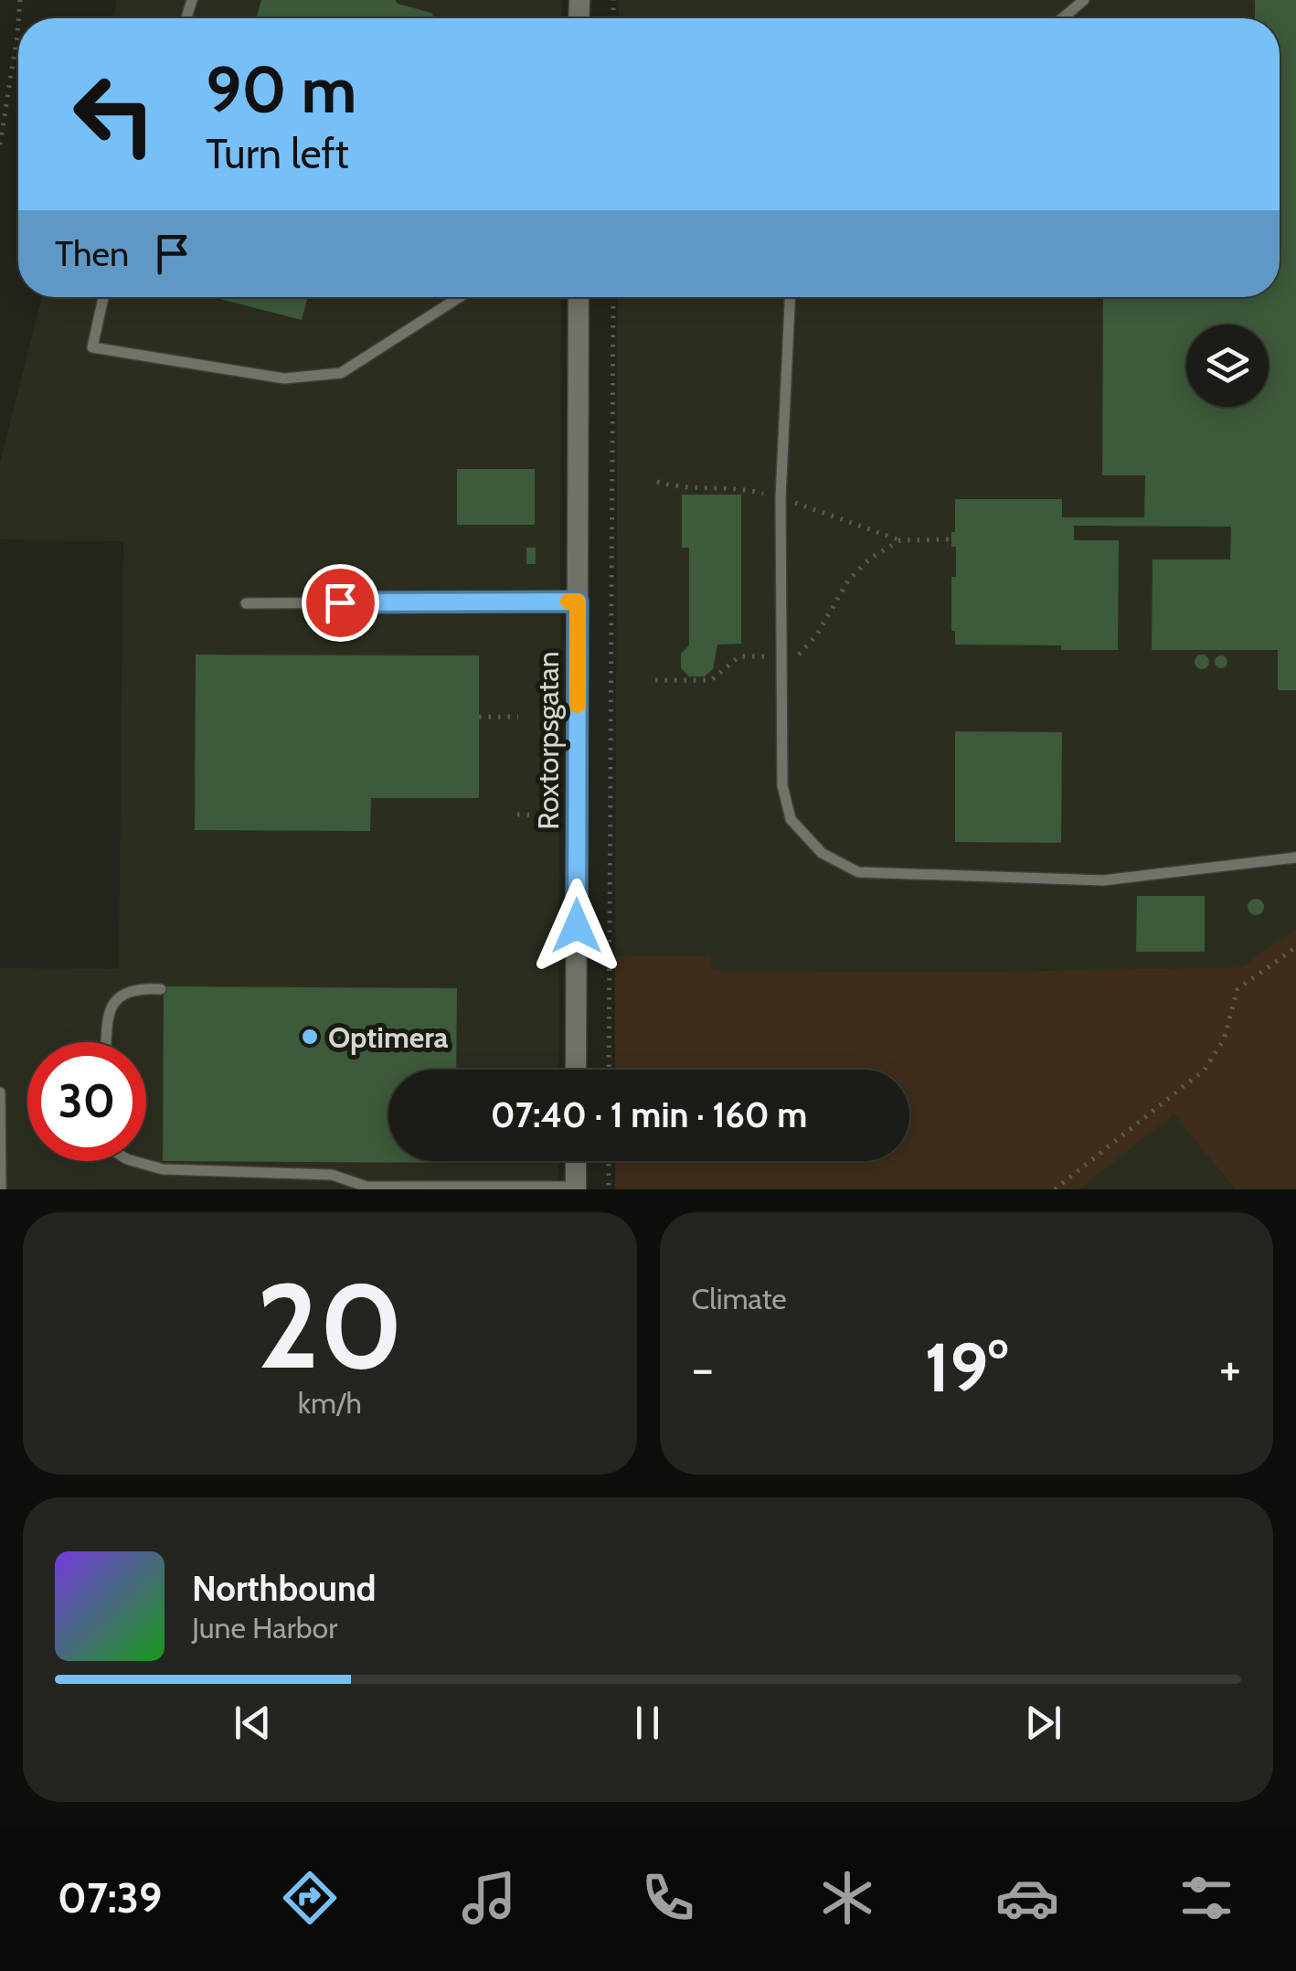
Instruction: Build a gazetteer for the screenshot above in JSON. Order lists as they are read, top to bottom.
{
  "streets": {
    "street": ["Roxtorpsgatan"]
  },
  "places": ["Optimera"],
  "page": {
    "turn": ["90 m", "Turn left"],
    "then": "Then",
    "limit": "30",
    "trip": "07:40 · 1 min · 160 m",
    "tile": [
      ["20", "km/h"],
      "Climate"
    ],
    "heat": ["−", "19°", "+"],
    "song": ["Northbound", "June Harbor"],
    "tabs": "07:39"
  }
}
